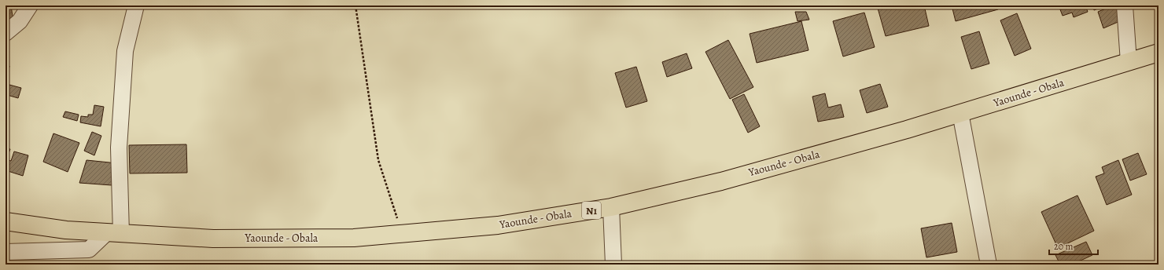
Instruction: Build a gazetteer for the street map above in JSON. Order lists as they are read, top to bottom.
{
  "streets": {
    "highway": ["Yaounde - Obala", "N1"]
  },
  "scale_bar": "20 m"
}
